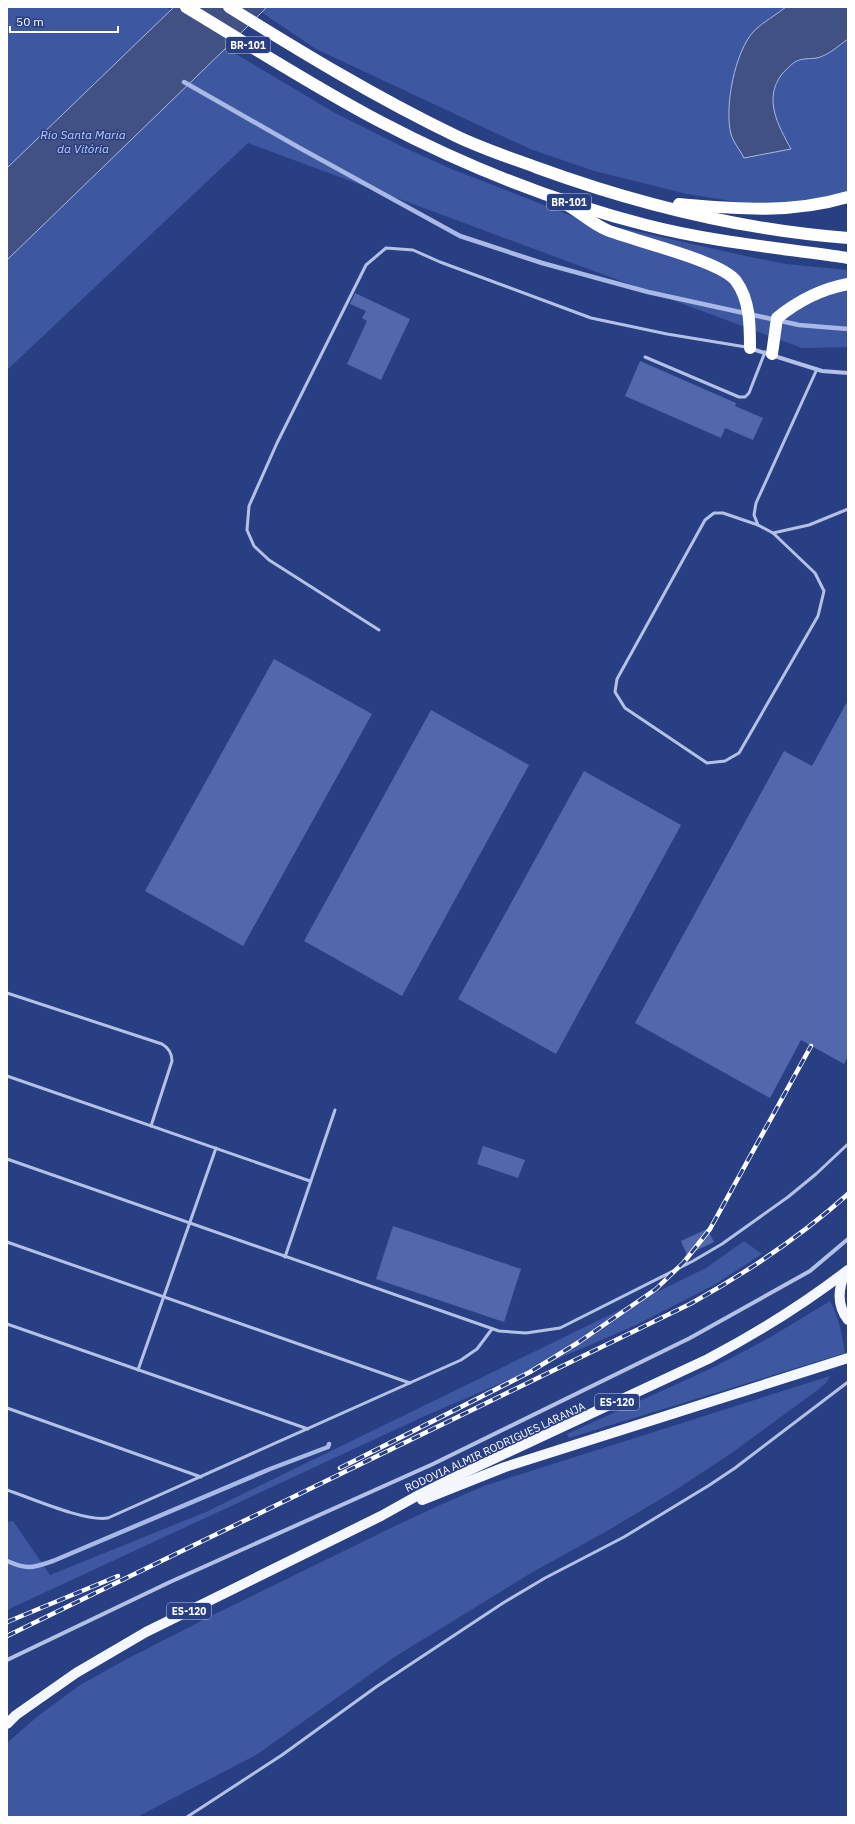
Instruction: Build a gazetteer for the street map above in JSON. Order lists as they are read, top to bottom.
{
  "streets": {
    "highway": ["BR-101"],
    "main road": ["ES-120", "RODOVIA ALMIR RODRIGUES LARANJA"]
  },
  "water": ["Rio Santa Maria da Vitória"],
  "scale_bar": "50 m"
}
